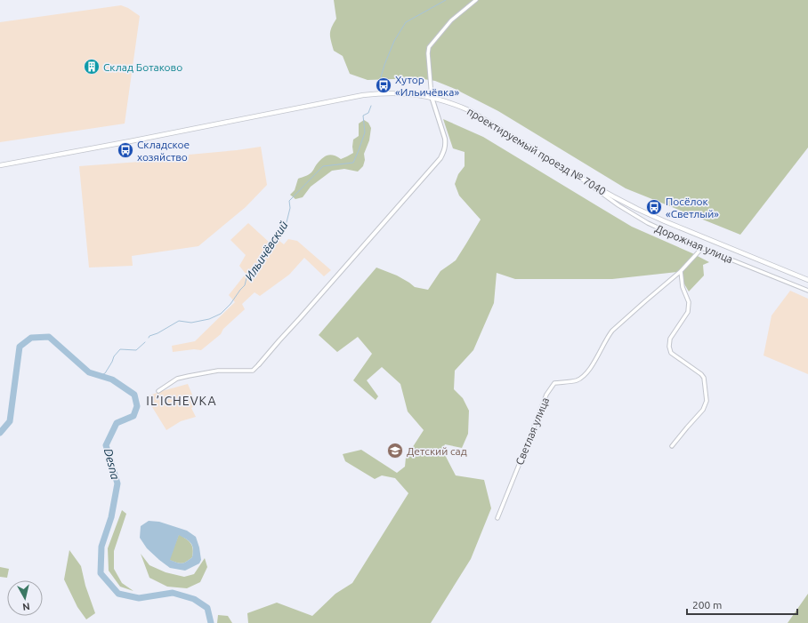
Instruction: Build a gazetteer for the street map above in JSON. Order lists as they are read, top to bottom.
{
  "streets": {
    "main road": ["проектируемый проезд № 7040"],
    "street": ["Дорожная улица", "Светлая улица"]
  },
  "crossings": [
    ["проектируемый проезд № 7040", "Дорожная улица"],
    ["Дорожная улица", "Светлая улица"]
  ],
  "districts": ["IL’ICHEVKA"],
  "water": ["Ильичёвский", "Desna"],
  "places": {
    "building": ["Склад Ботаково"],
    "bus stop": ["Хутор «Ильичёвка»", "Складское хозяйство", "Посёлок «Светлый»"],
    "school or university": ["Детский сад"]
  },
  "scale_bar": "200 m",
  "north": "bottom"
}
